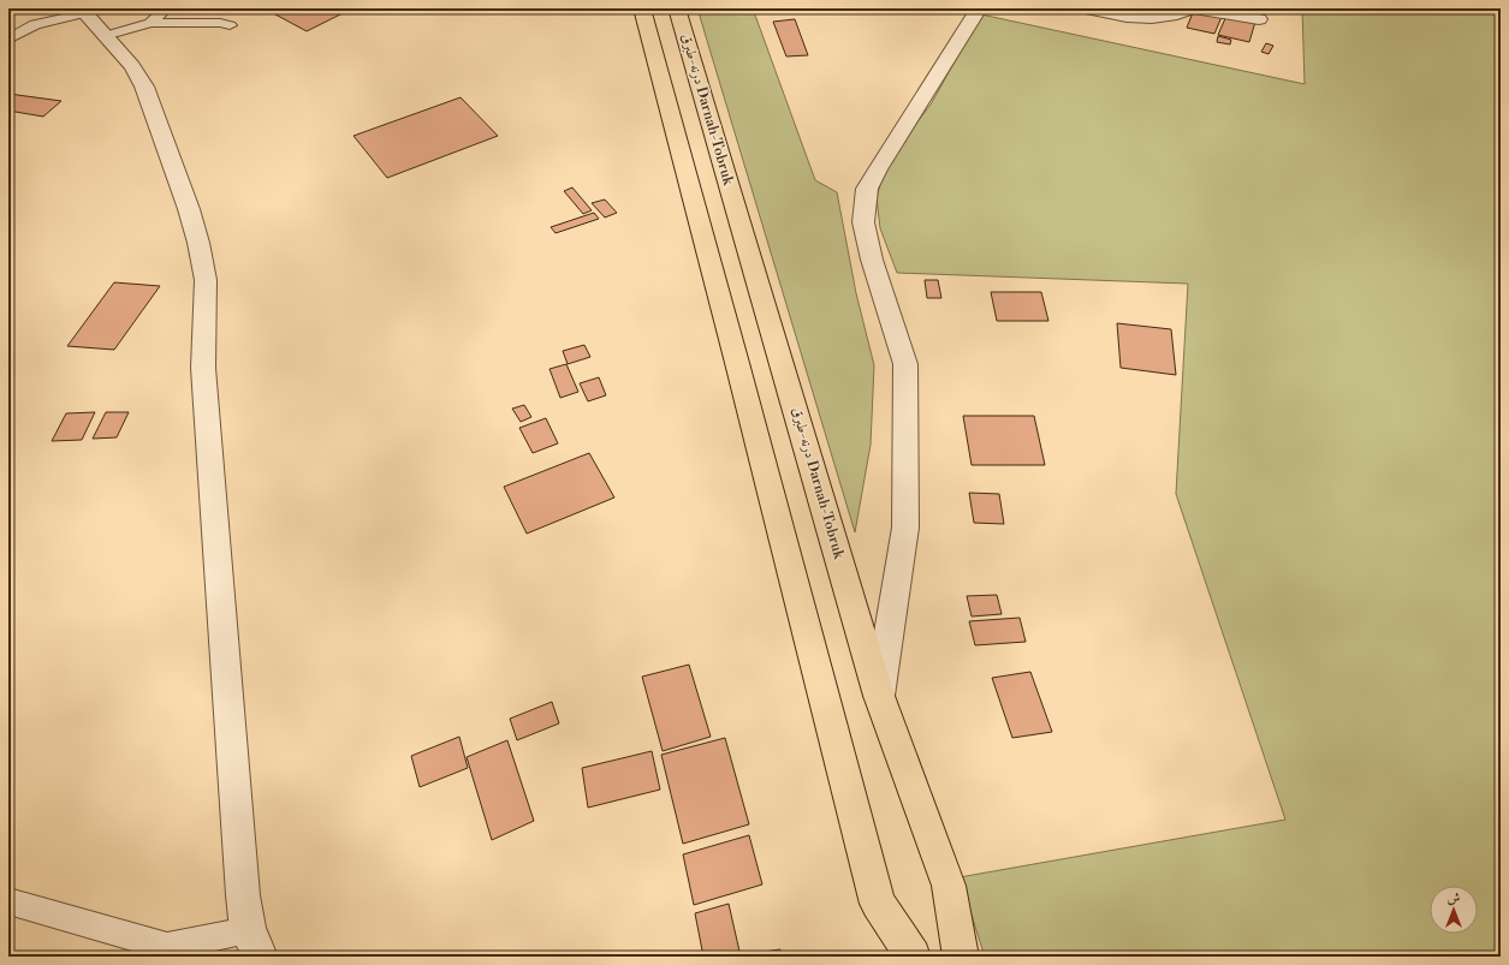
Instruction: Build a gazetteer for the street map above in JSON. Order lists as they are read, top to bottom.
{
  "streets": {
    "highway": ["درنه-طبرق Darnah-Tobruk"]
  },
  "north": "top"
}
